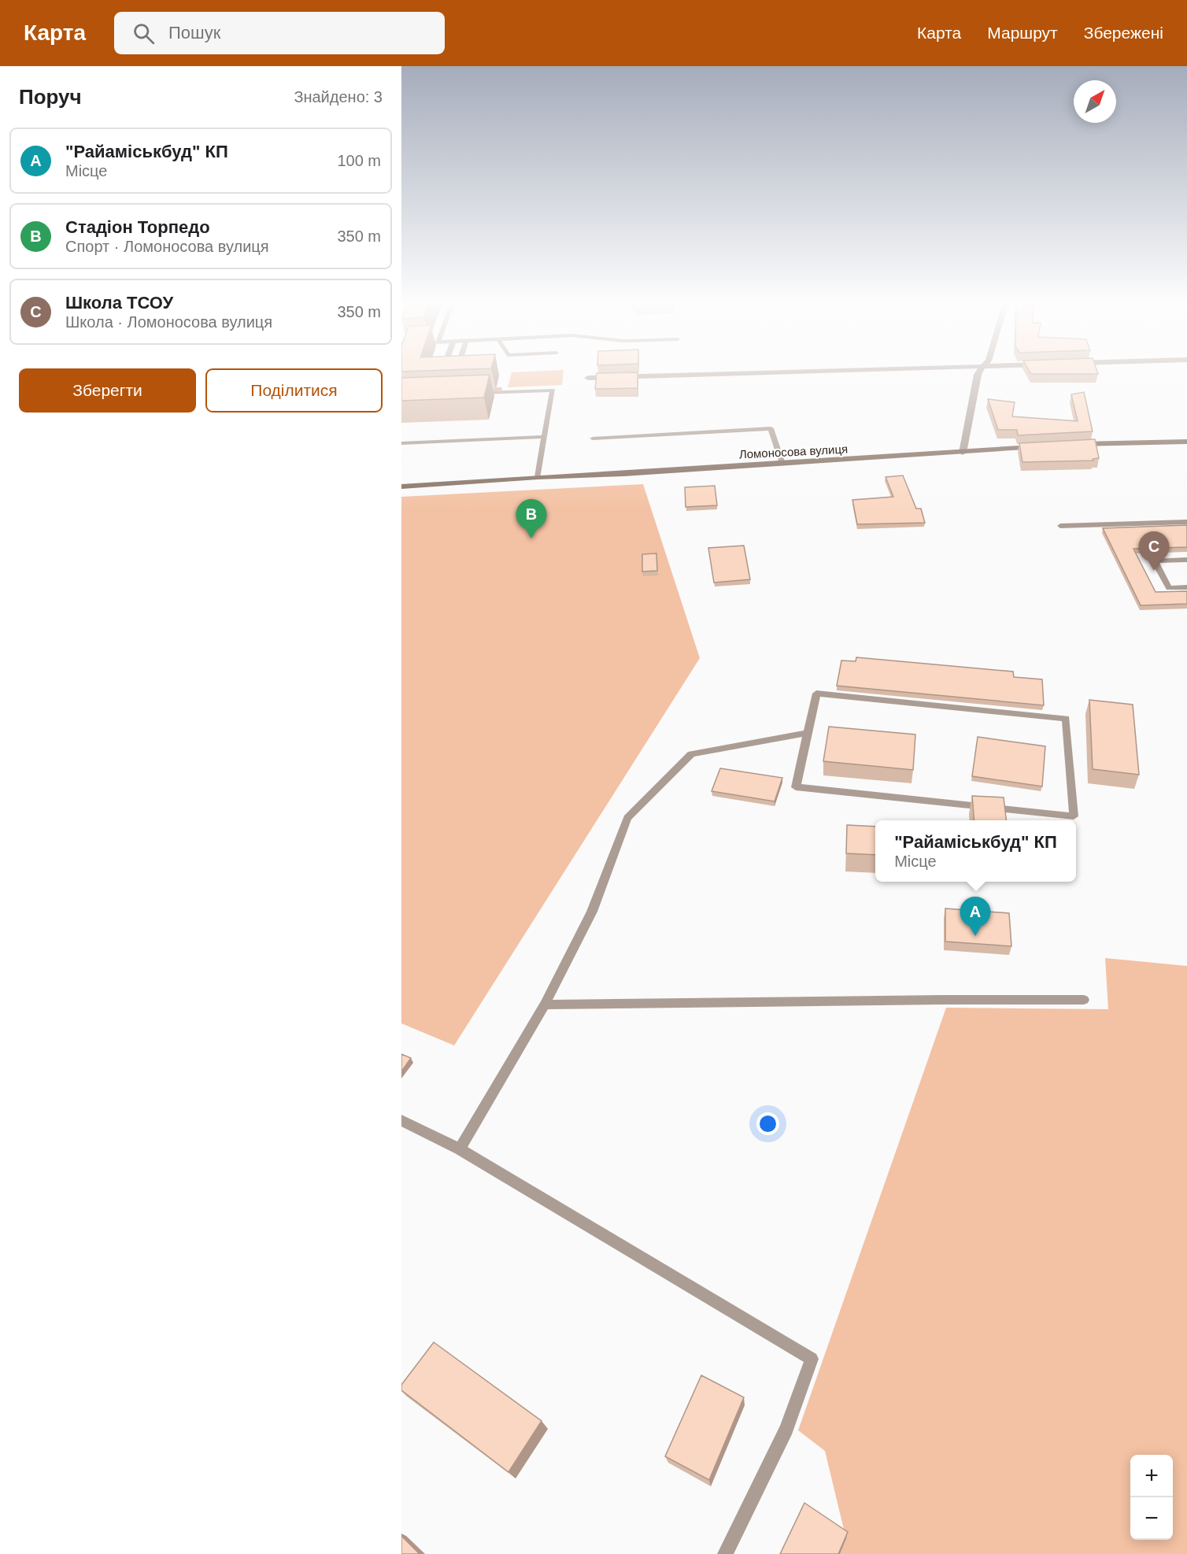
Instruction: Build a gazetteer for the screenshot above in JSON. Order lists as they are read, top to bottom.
{
  "streets": {
    "street": ["Ломоносова вулиця"]
  },
  "north": "top right",
  "page": {
    "header": "Карта",
    "search": "Пошук",
    "nav": ["Карта", "Маршрут", "Збережені"],
    "heading": ["Поруч", "Знайдено: 3"],
    "list": [
      {
        "mark": "A",
        "name": "\"Райаміськбуд\" КП",
        "note": "Місце",
        "value": "100 m"
      },
      {
        "mark": "B",
        "name": "Стадіон Торпедо",
        "note": "Спорт · Ломоносова вулиця",
        "value": "350 m"
      },
      {
        "mark": "C",
        "name": "Школа ТСОУ",
        "note": "Школа · Ломоносова вулиця",
        "value": "350 m"
      }
    ],
    "buttons": ["Зберегти", "Поділитися"],
    "pins": ["B", "C", "A"],
    "popup": ["\"Райаміськбуд\" КП", "Місце"],
    "map_buttons": ["+", "−"]
  }
}
